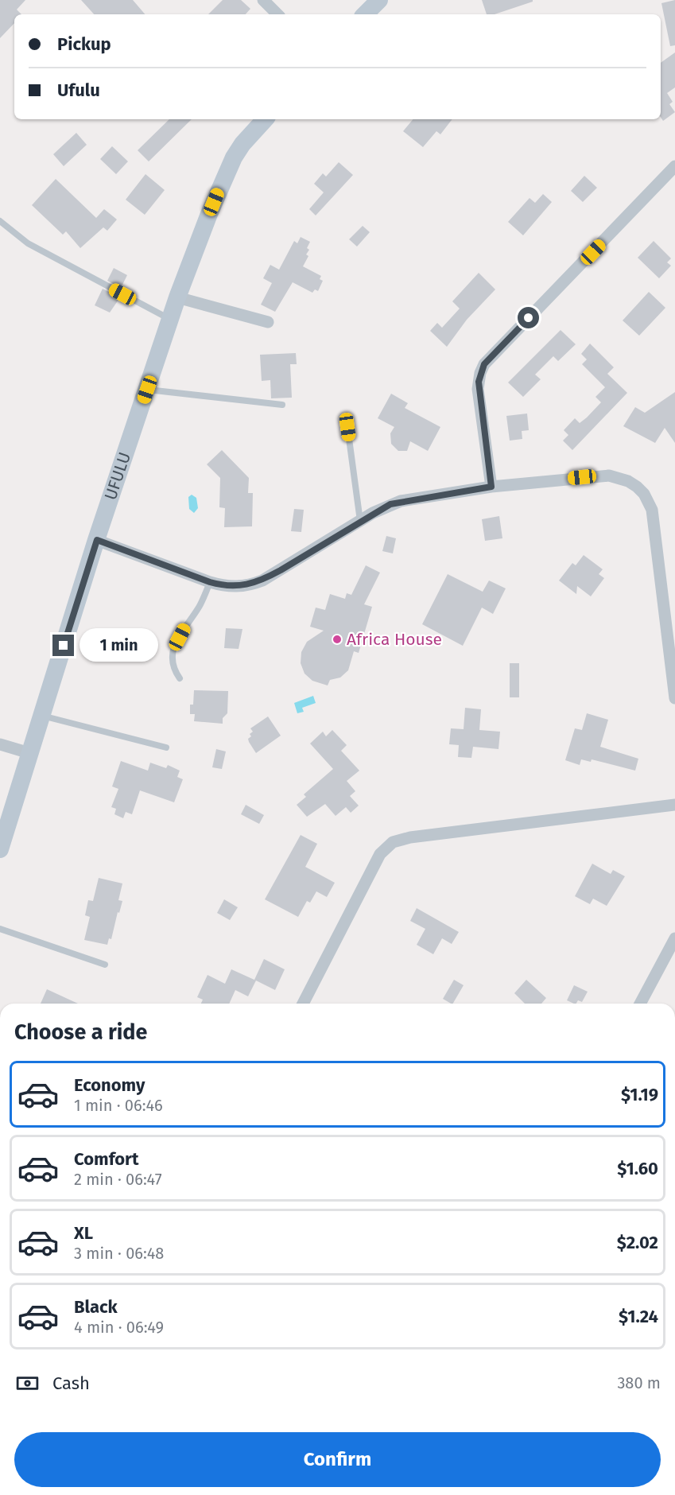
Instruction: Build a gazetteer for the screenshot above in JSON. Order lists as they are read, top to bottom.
{
  "streets": {
    "street": ["UFULU"]
  },
  "places": ["Africa House"],
  "page": {
    "banner": ["Pickup", "Ufulu"],
    "bubble": "1 min",
    "heading": "Choose a ride",
    "list": [
      {
        "name": "Economy",
        "note": "1 min · 06:46",
        "value": "$1.19"
      },
      {
        "name": "Comfort",
        "note": "2 min · 06:47",
        "value": "$1.60"
      },
      {
        "name": "XL",
        "note": "3 min · 06:48",
        "value": "$2.02"
      },
      {
        "name": "Black",
        "note": "4 min · 06:49",
        "value": "$1.24"
      }
    ],
    "pay": ["Cash", "380 m"],
    "buttons": "Confirm"
  }
}
